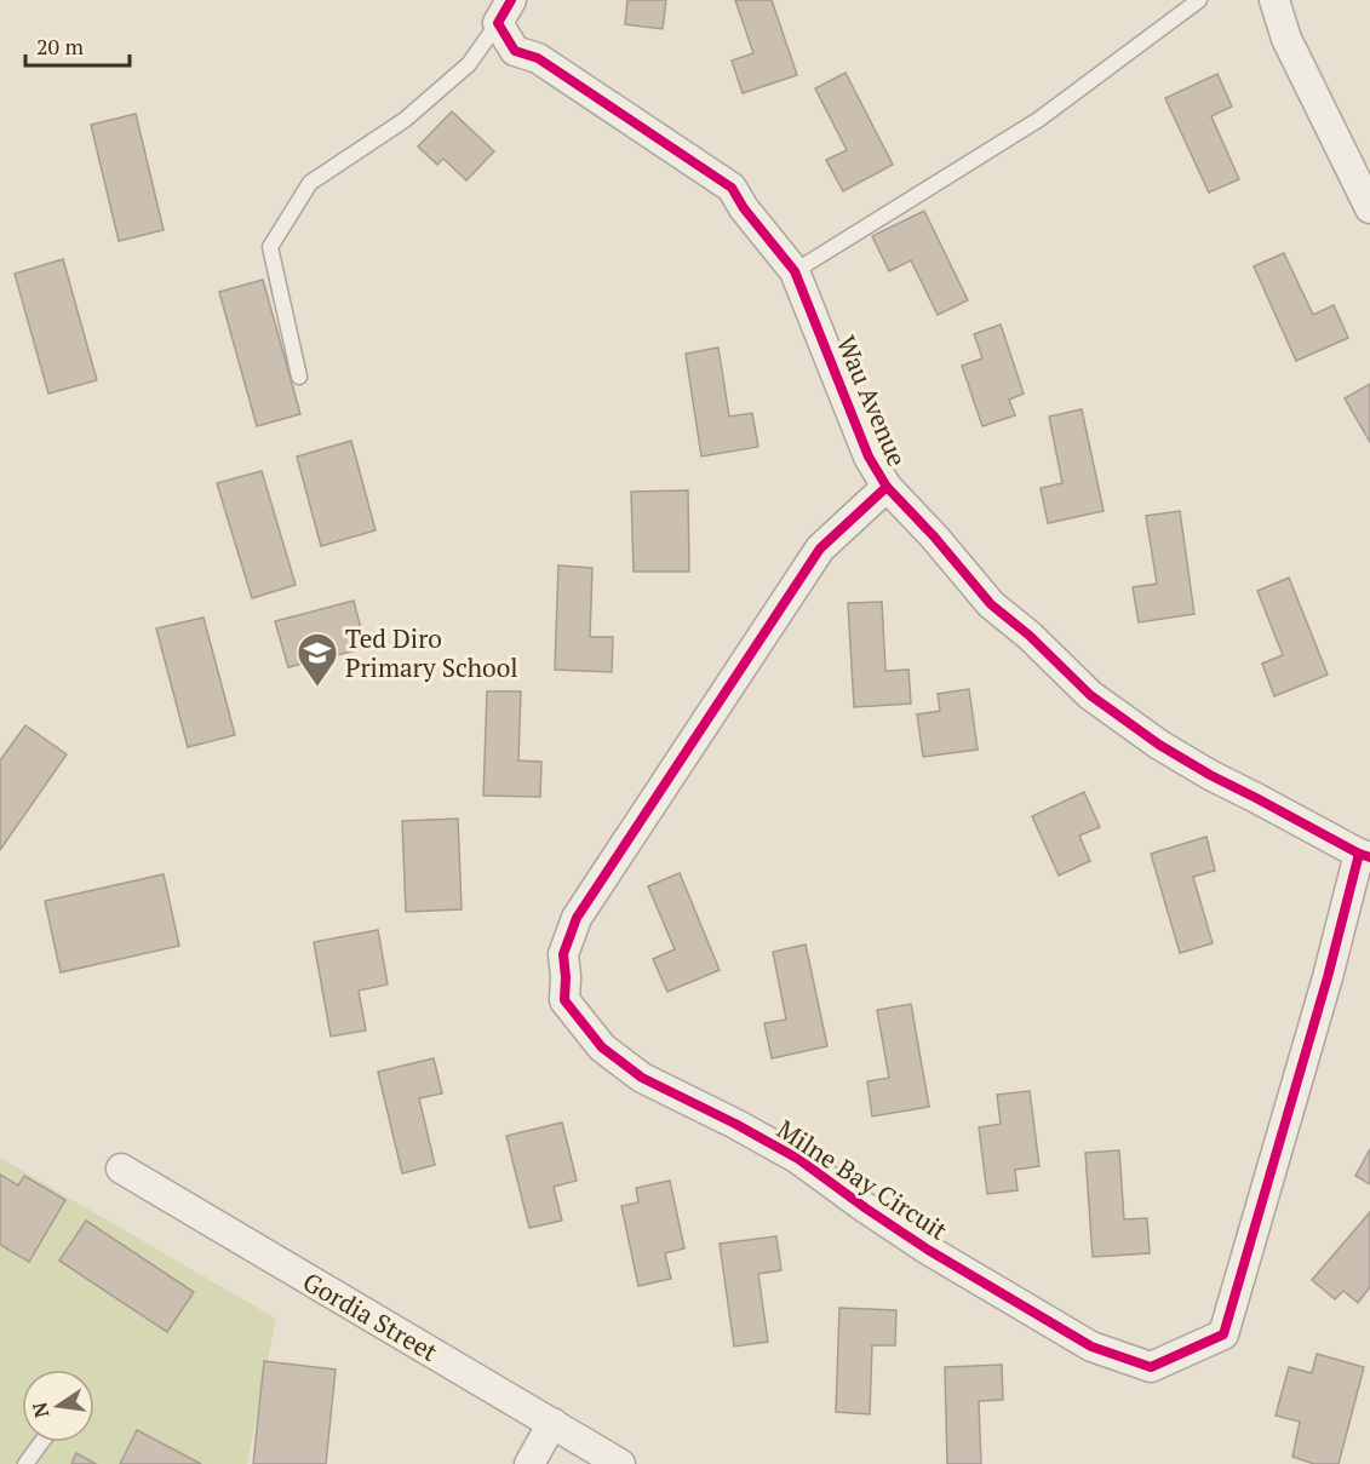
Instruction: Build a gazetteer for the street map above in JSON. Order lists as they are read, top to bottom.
{
  "streets": {
    "street": ["Wau Avenue", "Milne Bay Circuit", "Gordia Street"]
  },
  "crossings": [
    ["Wau Avenue", "Milne Bay Circuit"]
  ],
  "places": {
    "school or university": ["Ted Diro Primary School"]
  },
  "scale_bar": "20 m",
  "north": "left"
}
